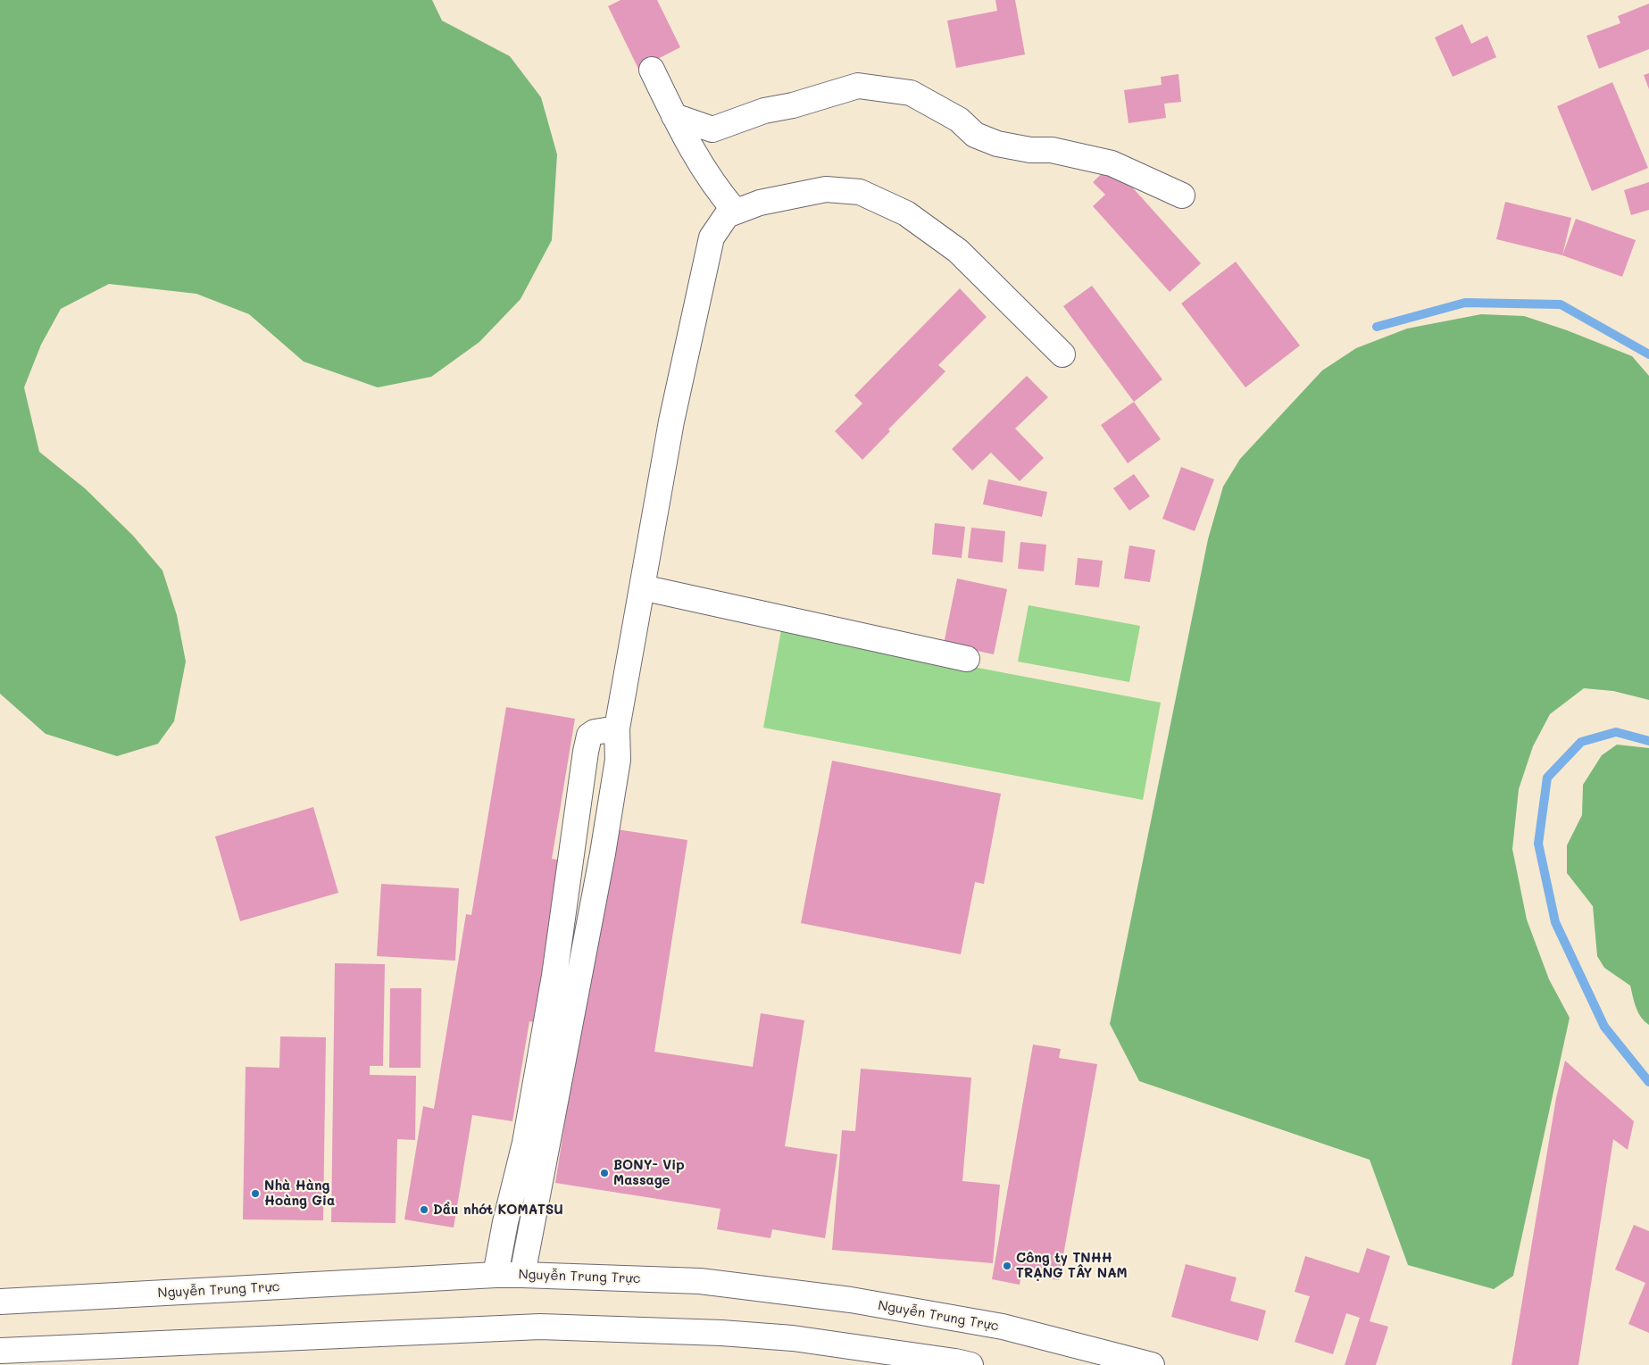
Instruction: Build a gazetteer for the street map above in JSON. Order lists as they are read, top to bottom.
{
  "streets": {
    "main road": ["Nguyễn Trung Trực"]
  },
  "places": [
    "BONY- Vip Massage",
    "Nhà Hàng Hoàng Gia",
    "Dầu nhớt KOMATSU",
    "Công ty TNHH TRẠNG TÂY NAM"
  ]
}
